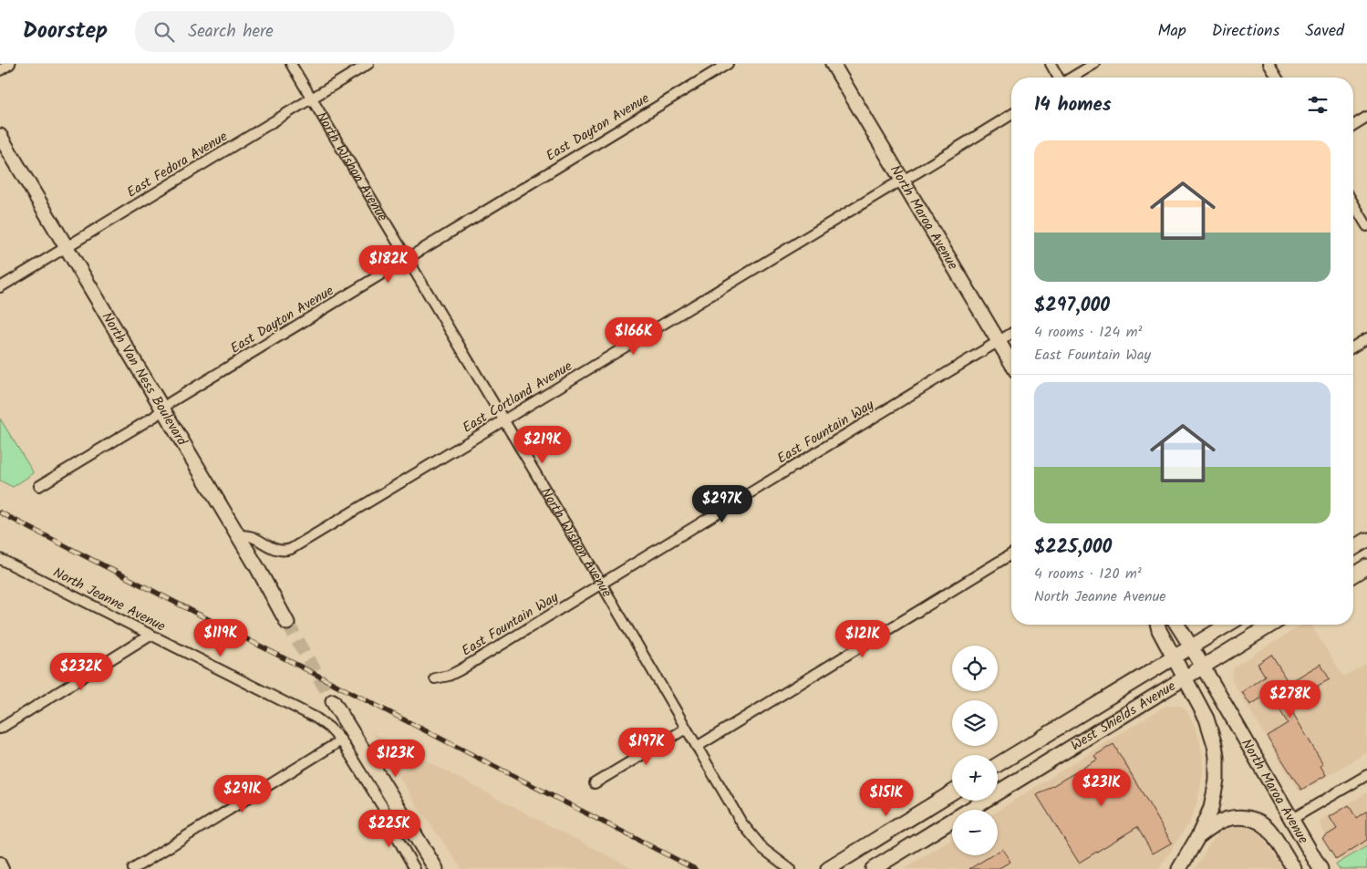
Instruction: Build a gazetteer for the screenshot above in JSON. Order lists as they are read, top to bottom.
{
  "streets": {
    "main road": ["North Maroa Avenue", "North Van Ness Boulevard", "West Shields Avenue"],
    "street": [
      "East Dayton Avenue",
      "East Fedora Avenue",
      "North Wishon Avenue",
      "East Cortland Avenue",
      "East Fountain Way",
      "North Jeanne Avenue"
    ]
  },
  "crossings": [
    ["East Dayton Avenue", "North Wishon Avenue"],
    ["East Dayton Avenue", "North Van Ness Boulevard"],
    ["East Fedora Avenue", "North Wishon Avenue"],
    ["East Fedora Avenue", "North Van Ness Boulevard"],
    ["North Wishon Avenue", "East Cortland Avenue"],
    ["North Wishon Avenue", "East Fountain Way"],
    ["North Maroa Avenue", "East Cortland Avenue"],
    ["North Maroa Avenue", "East Fountain Way"],
    ["North Maroa Avenue", "West Shields Avenue"],
    ["North Van Ness Boulevard", "East Cortland Avenue"]
  ],
  "page": {
    "header": "Doorstep",
    "search": "Search here",
    "nav": ["Map", "Directions", "Saved"],
    "heading": "14 homes",
    "list": [
      {
        "name": "$297,000",
        "note": "4 rooms · 124 m² · East Fountain Way"
      },
      {
        "name": "$225,000",
        "note": "4 rooms · 120 m² · North Jeanne Avenue"
      }
    ],
    "price": [
      "$182K",
      "$166K",
      "$219K",
      "$297K",
      "$119K",
      "$121K",
      "$232K",
      "$278K",
      "$197K",
      "$123K",
      "$231K",
      "$291K",
      "$151K",
      "$225K"
    ],
    "map_buttons": ["+", "−"]
  }
}
